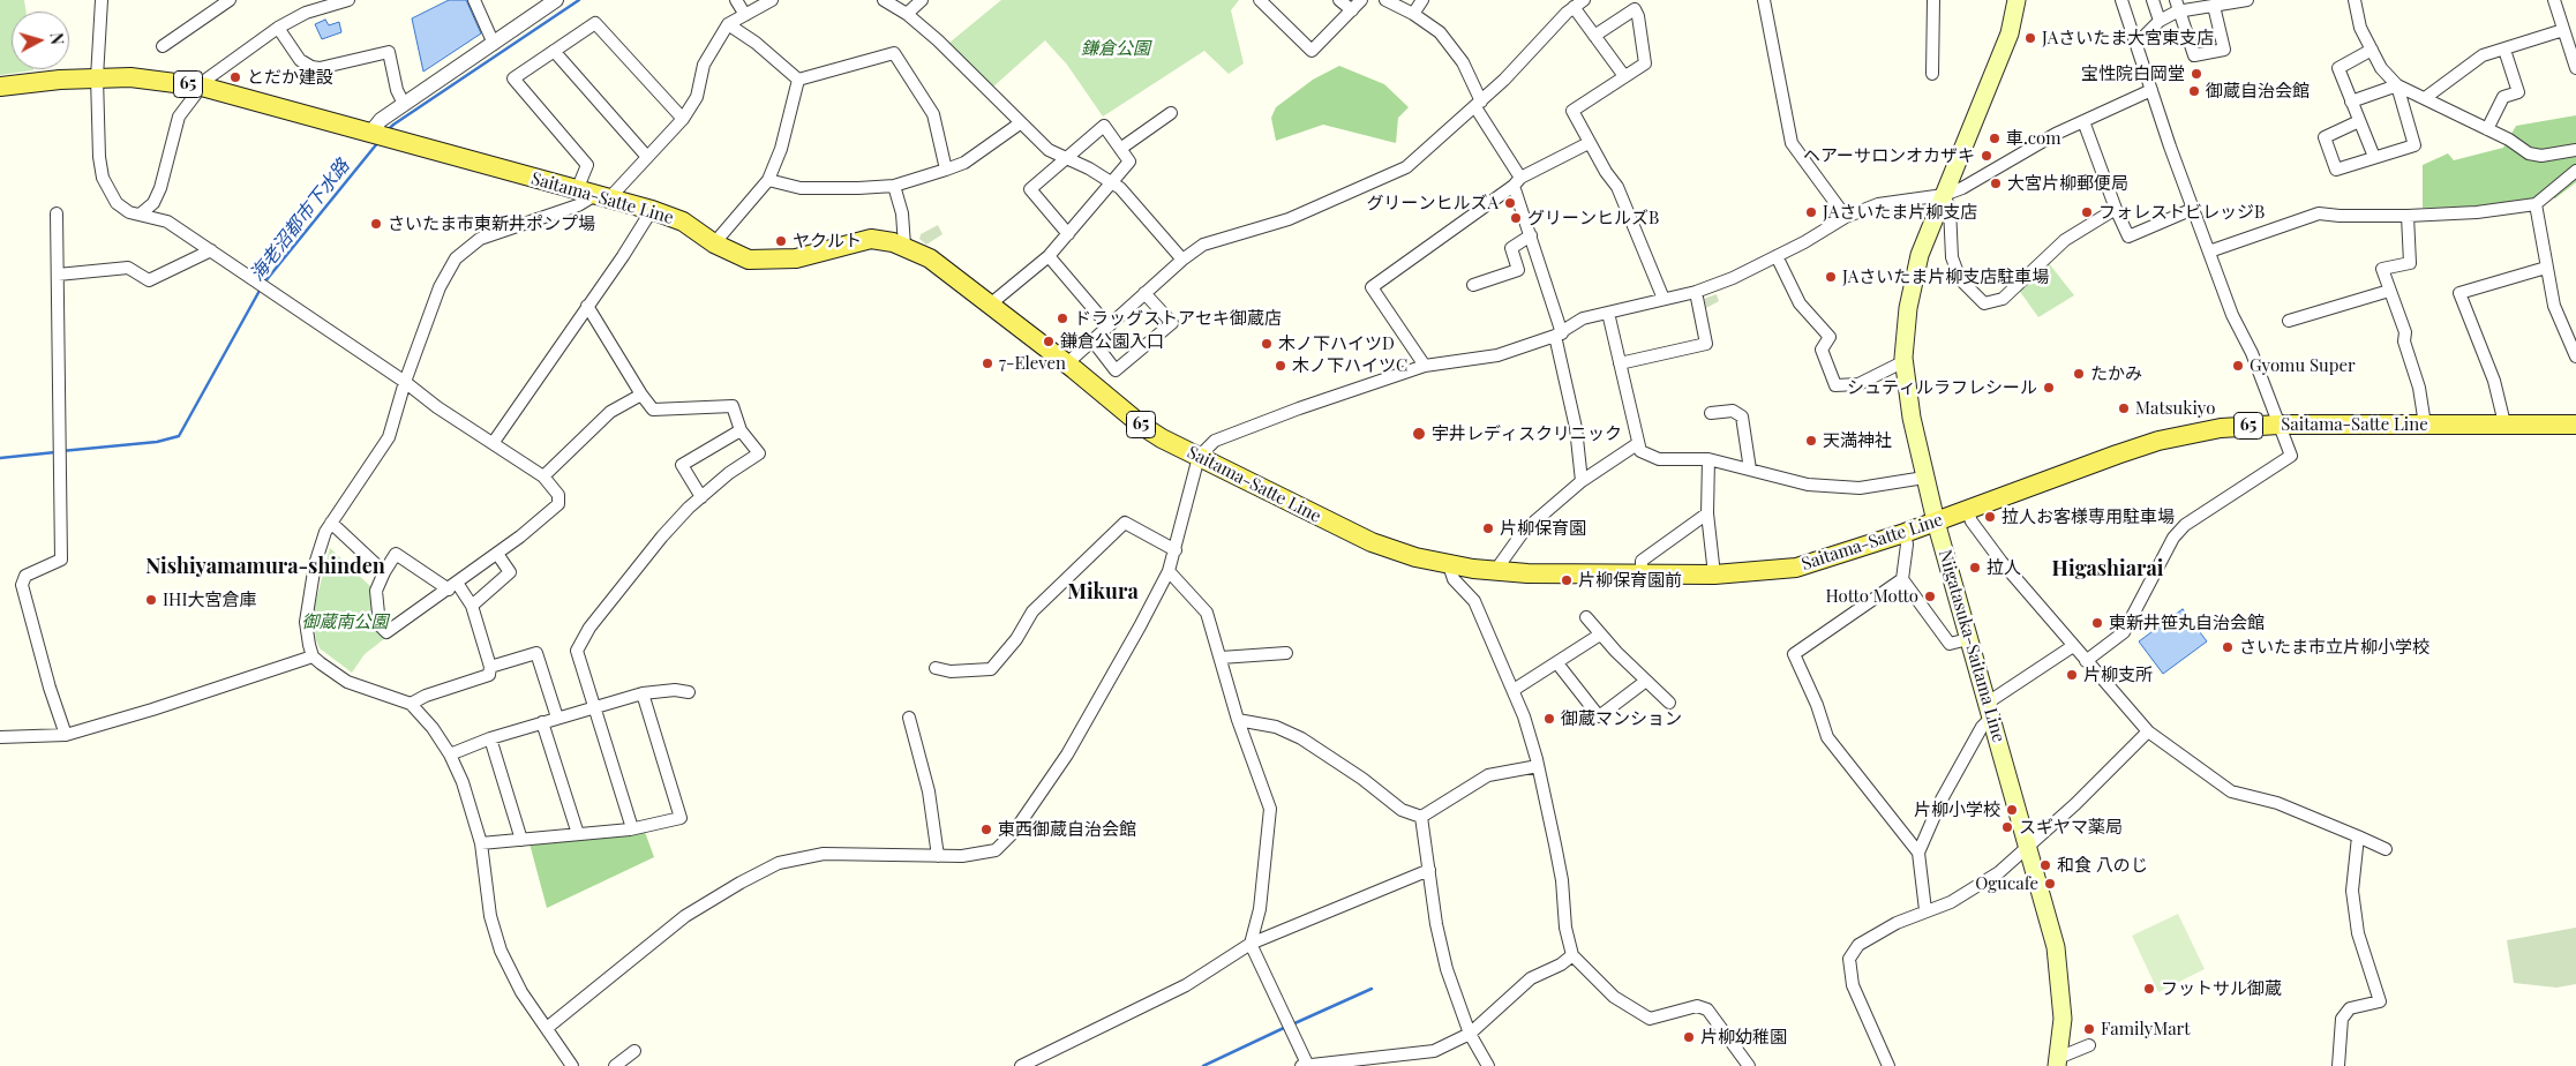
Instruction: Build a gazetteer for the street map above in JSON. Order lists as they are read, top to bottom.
{
  "streets": {
    "main road": ["65", "Saitama-Satte Line", "Niigatasuka-Saitama Line"]
  },
  "crossings": [
    ["Saitama-Satte Line", "Niigatasuka-Saitama Line"]
  ],
  "districts": ["Nishiyamamura-shinden", "Higashiarai", "Mikura"],
  "water": ["海老沼都市下水路"],
  "parks": ["鎌倉公園", "御蔵南公園"],
  "places": [
    "JAさいたま大宮東支店",
    "宝性院白岡堂",
    "とだか建設",
    "御蔵自治会館",
    "車.com",
    "ヘアーサロンオカザキ",
    "大宮片柳郵便局",
    "グリーンヒルズA",
    "JAさいたま片柳支店",
    "フォレストビレッジB",
    "グリーンヒルズB",
    "さいたま市東新井ポンプ場",
    "ヤクルト",
    "JAさいたま片柳支店駐車場",
    "ドラッグストアセキ御蔵店",
    "鎌倉公園入口",
    "木ノ下ハイツD",
    "7-Eleven",
    "木ノ下ハイツC",
    "Gyomu Super",
    "たかみ",
    "シュティルラフレシール",
    "Matsukiyo",
    "宇井レディスクリニック",
    "天満神社",
    "拉人お客様専用駐車場",
    "片柳保育園",
    "拉人",
    "片柳保育園前",
    "Hotto Motto",
    "IHI大宮倉庫",
    "東新井笹丸自治会館",
    "さいたま市立片柳小学校",
    "片柳支所",
    "御蔵マンション",
    "片柳小学校",
    "スギヤマ薬局",
    "東西御蔵自治会館",
    "和食 八のじ",
    "Ogucafe",
    "フットサル御蔵",
    "FamilyMart",
    "片柳幼稚園"
  ],
  "north": "right"
}
